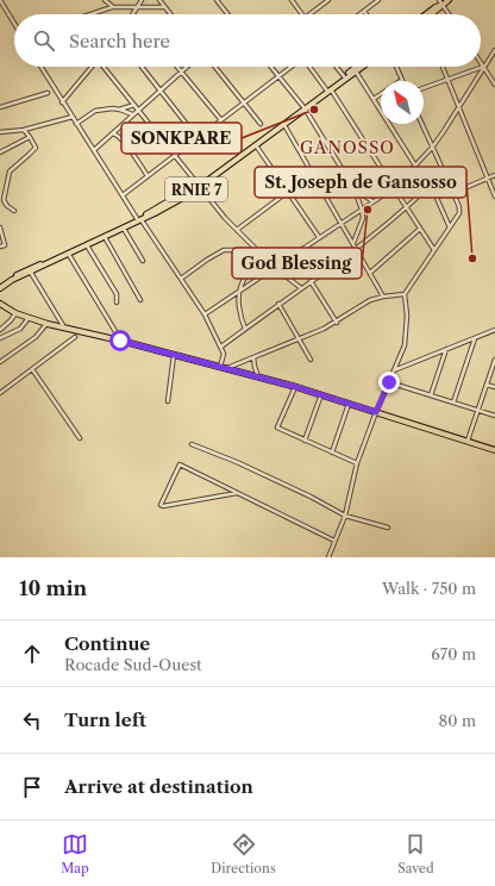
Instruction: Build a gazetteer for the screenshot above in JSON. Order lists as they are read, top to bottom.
{
  "streets": {
    "main road": ["RNIE 7"]
  },
  "districts": ["GANOSSO"],
  "places": ["SONKPARE", "God Blessing", "St. Joseph de Gansosso"],
  "north": "top left",
  "page": {
    "search": "Search here",
    "heading": ["10 min", "Walk · 750 m"],
    "list": [
      ["Continue", "Rocade Sud-Ouest", "670 m"],
      ["Turn left", "80 m"],
      "Arrive at destination"
    ],
    "nav": ["Map", "Directions", "Saved"]
  }
}
